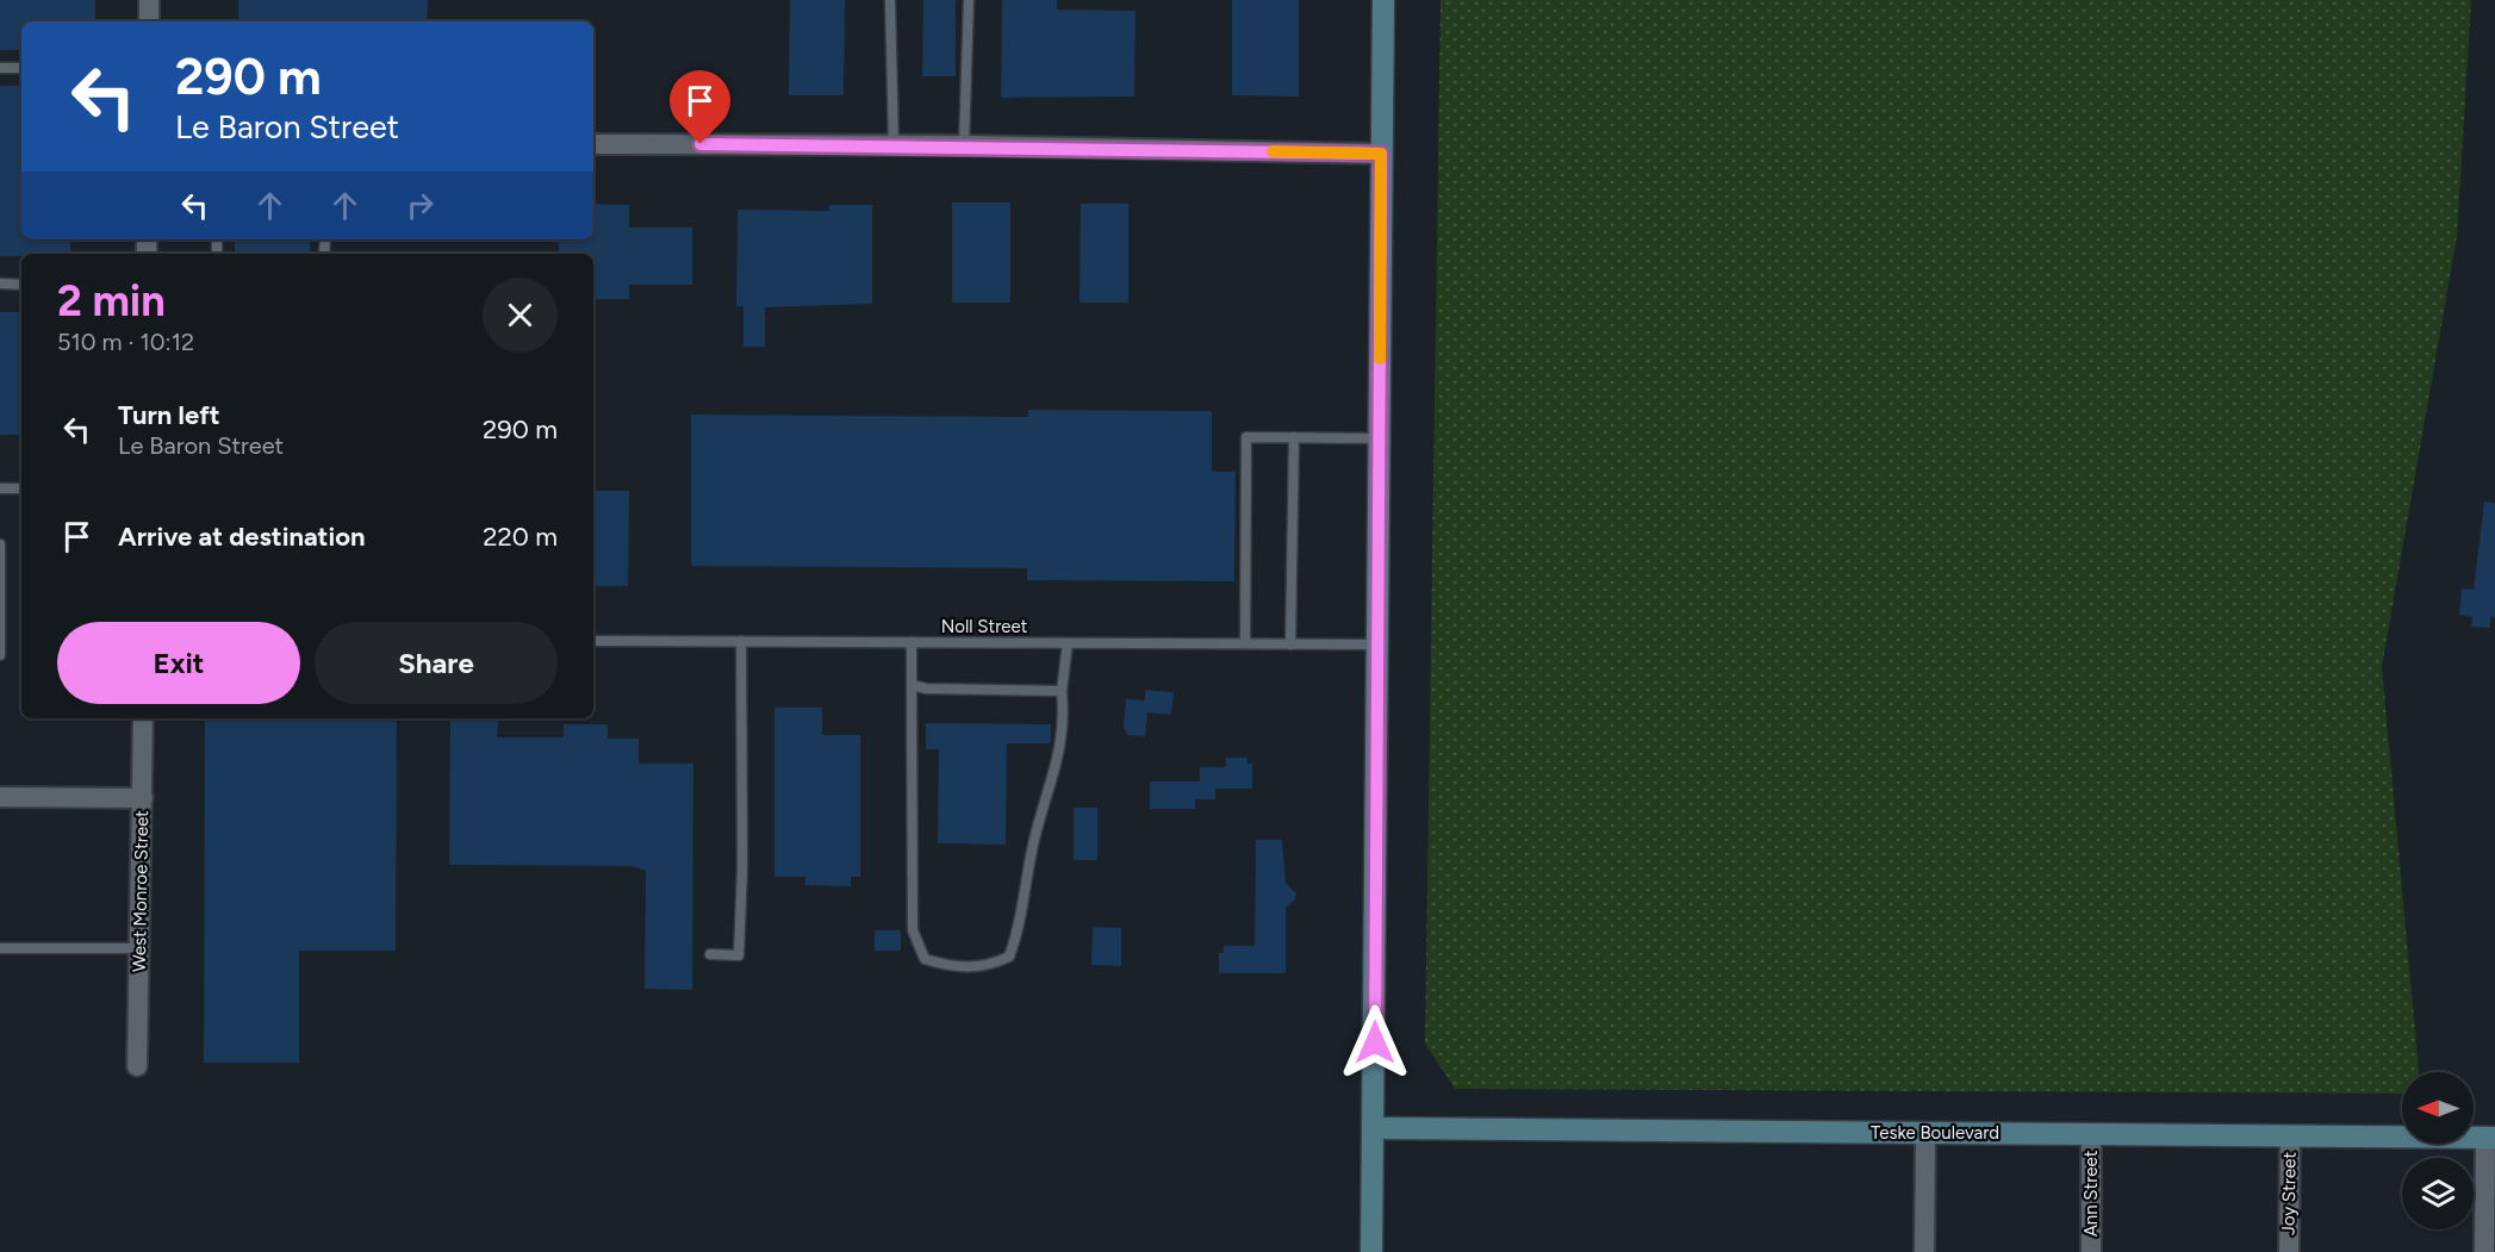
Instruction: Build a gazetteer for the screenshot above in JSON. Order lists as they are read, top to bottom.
{
  "streets": {
    "main road": ["Teske Boulevard"],
    "street": ["West Monroe Street", "Ann Street", "Joy Street"],
    "lane": ["Noll Street"]
  },
  "crossings": [
    ["Teske Boulevard", "Ann Street"],
    ["Teske Boulevard", "Joy Street"]
  ],
  "north": "left",
  "page": {
    "turn": ["290 m", "Le Baron Street"],
    "heading": ["2 min", "510 m · 10:12"],
    "list": [
      {
        "name": "Turn left",
        "note": "Le Baron Street",
        "value": "290 m"
      },
      {
        "name": "Arrive at destination",
        "value": "220 m"
      }
    ],
    "buttons": ["Exit", "Share"]
  }
}
